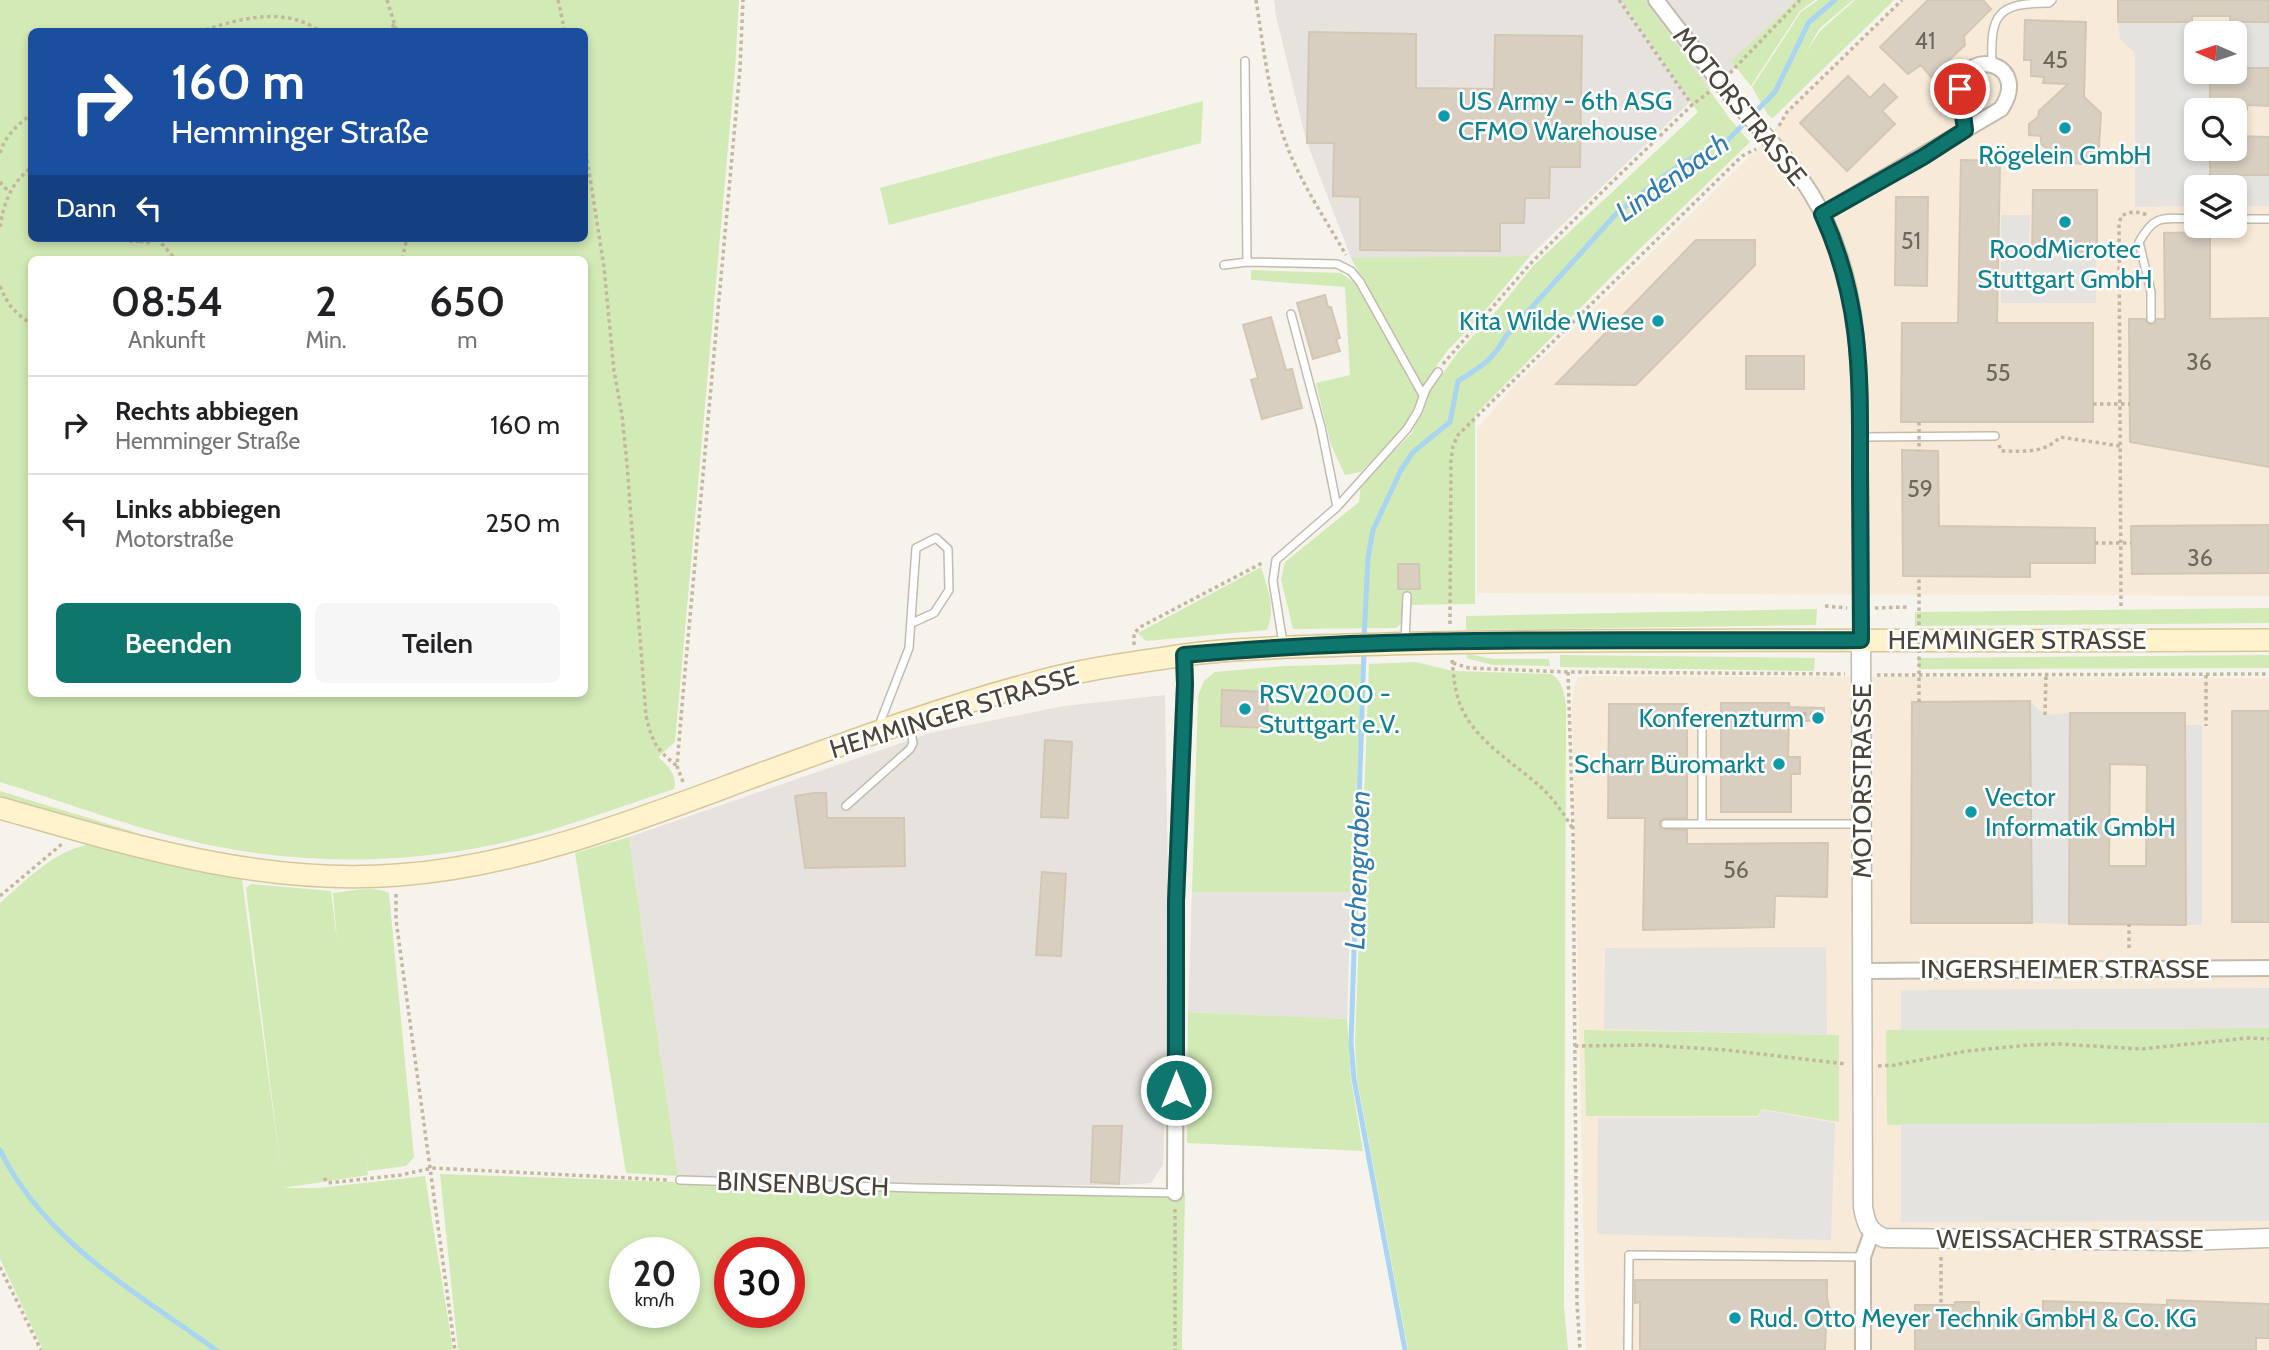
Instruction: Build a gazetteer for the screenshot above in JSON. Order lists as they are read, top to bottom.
{
  "streets": {
    "main road": ["HEMMINGER STRASSE"],
    "street": ["MOTORSTRASSE", "INGERSHEIMER STRASSE", "WEISSACHER STRASSE"],
    "lane": ["BINSENBUSCH"]
  },
  "crossings": [
    ["MOTORSTRASSE", "HEMMINGER STRASSE"],
    ["MOTORSTRASSE", "INGERSHEIMER STRASSE"],
    ["MOTORSTRASSE", "WEISSACHER STRASSE"]
  ],
  "water": ["Lindenbach", "Lachengraben"],
  "places": [
    "US Army - 6th ASG CFMO Warehouse",
    "Rögelein GmbH",
    "RoodMicrotec Stuttgart GmbH",
    "Kita Wilde Wiese",
    "RSV2000 - Stuttgart e.V.",
    "Konferenzturm",
    "Scharr Büromarkt",
    "Vector Informatik GmbH",
    "Rud. Otto Meyer Technik GmbH & Co. KG"
  ],
  "house_numbers": [
    "41",
    "45",
    "51",
    "36",
    "55",
    "59",
    "36",
    "56"
  ],
  "north": "left",
  "page": {
    "turn": ["160 m", "Hemminger Straße"],
    "then": "Dann",
    "eta": [
      "08:54",
      "Ankunft",
      "2",
      "Min.",
      "650",
      "m"
    ],
    "list": [
      {
        "name": "Rechts abbiegen",
        "note": "Hemminger Straße",
        "value": "160 m"
      },
      {
        "name": "Links abbiegen",
        "note": "Motorstraße",
        "value": "250 m"
      }
    ],
    "buttons": ["Beenden", "Teilen"],
    "speed": "20 km/h",
    "limit": "30"
  }
}
